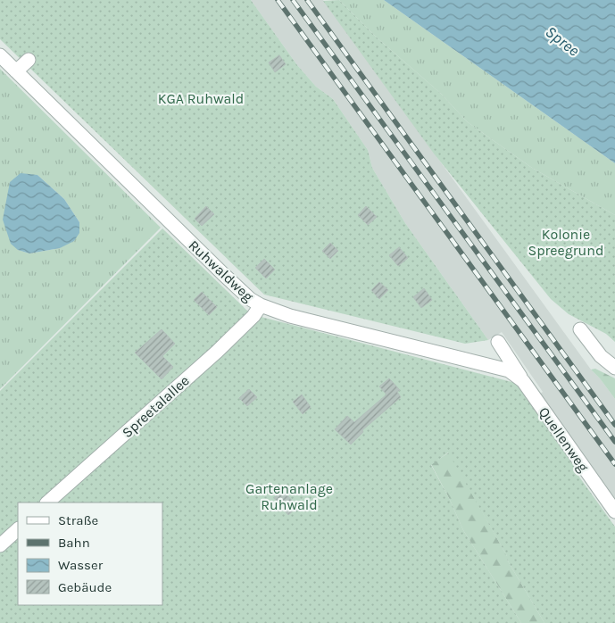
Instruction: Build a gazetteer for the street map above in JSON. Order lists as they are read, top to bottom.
{
  "streets": {
    "street": ["Ruhwaldweg", "Spreetalallee", "Quellenweg"]
  },
  "crossings": [
    ["Ruhwaldweg", "Spreetalallee"],
    ["Ruhwaldweg", "Quellenweg"]
  ],
  "water": ["Spree"],
  "parks": ["KGA Ruhwald", "Kolonie Spreegrund", "Gartenanlage Ruhwald"],
  "legend": [
    "Straße",
    "Bahn",
    "Wasser",
    "Gebäude"
  ]
}
